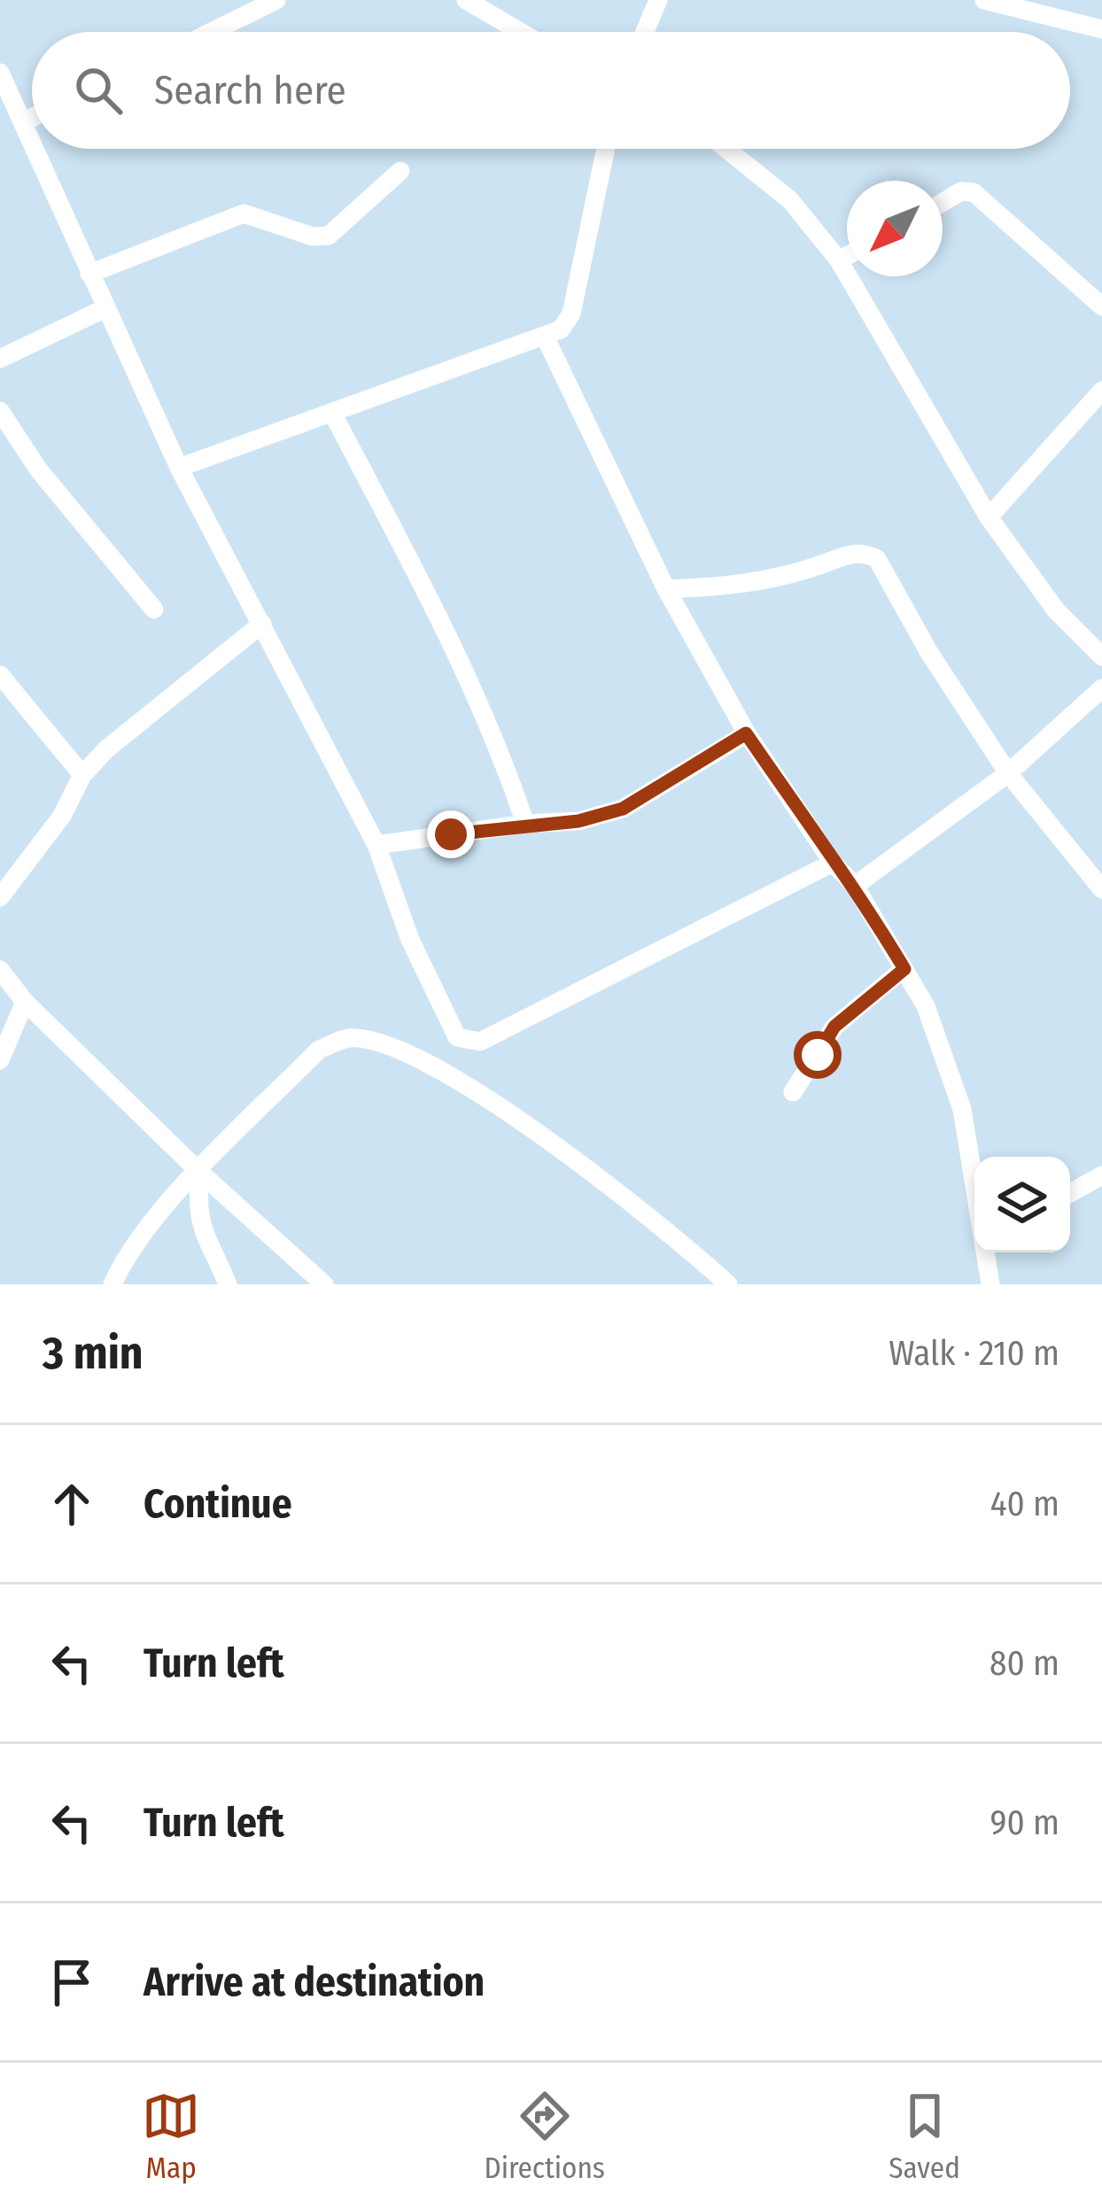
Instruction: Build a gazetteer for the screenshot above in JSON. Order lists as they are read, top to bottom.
{
  "north": "bottom left",
  "page": {
    "search": "Search here",
    "heading": ["3 min", "Walk · 210 m"],
    "list": [
      ["Continue", "40 m"],
      ["Turn left", "80 m"],
      ["Turn left", "90 m"],
      "Arrive at destination"
    ],
    "nav": ["Map", "Directions", "Saved"]
  }
}
